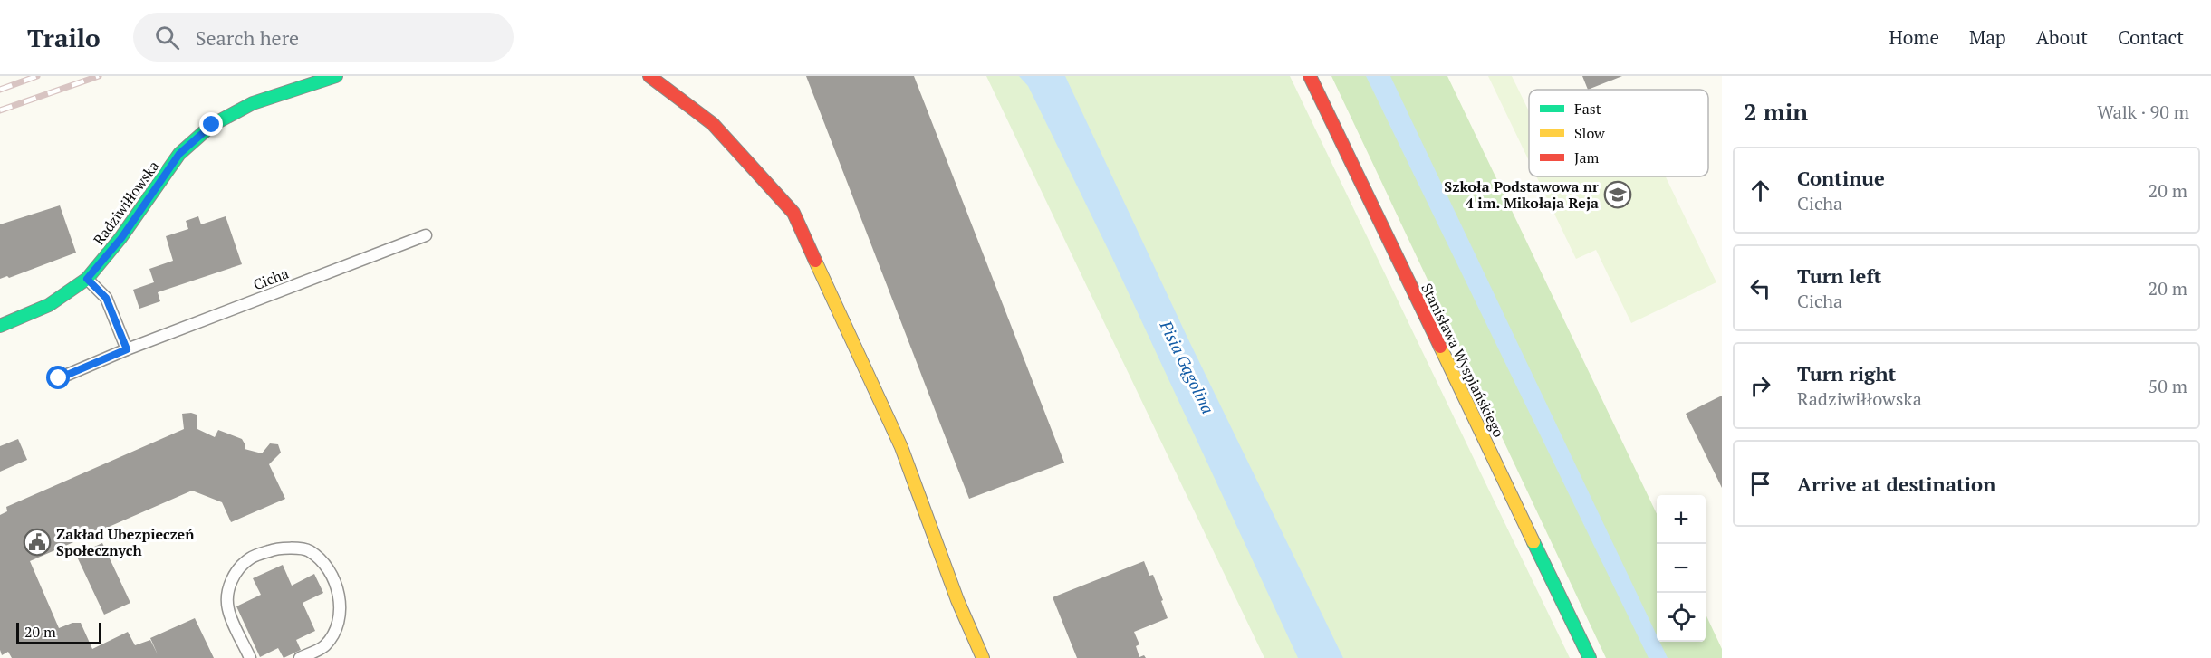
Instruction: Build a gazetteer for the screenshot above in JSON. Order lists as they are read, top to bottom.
{
  "streets": {
    "street": ["Radziwiłłowska", "Stanisława Wyspiańskiego"],
    "lane": ["Cicha"]
  },
  "water": ["Pisia Gągolina"],
  "places": {
    "school or university": ["Szkoła Podstawowa nr 4 im. Mikołaja Reja"],
    "public building": ["Zakład Ubezpieczeń Społecznych"]
  },
  "legend": ["Fast", "Slow", "Jam"],
  "scale_bar": "20 m",
  "page": {
    "header": "Trailo",
    "search": "Search here",
    "nav": [
      "Home",
      "Map",
      "About",
      "Contact"
    ],
    "heading": ["2 min", "Walk · 90 m"],
    "list": [
      ["Continue", "Cicha", "20 m"],
      ["Turn left", "Cicha", "20 m"],
      ["Turn right", "Radziwiłłowska", "50 m"],
      "Arrive at destination"
    ],
    "map_buttons": ["+", "−"],
    "scale": "20 m"
  }
}
